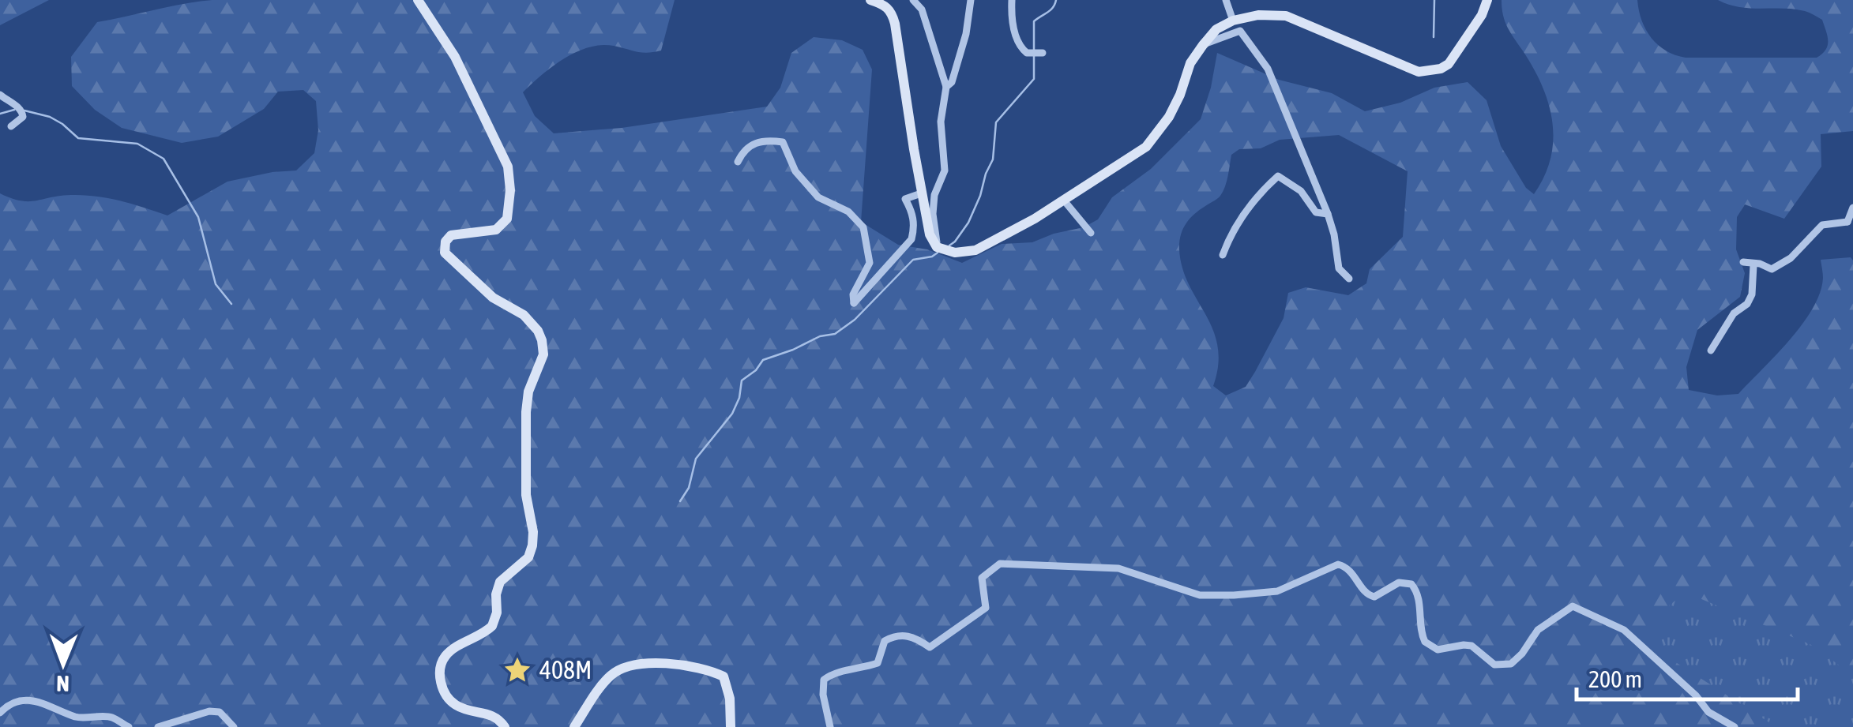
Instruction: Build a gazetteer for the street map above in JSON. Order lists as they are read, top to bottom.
{
  "places": {
    "place": ["408M"]
  },
  "scale_bar": "200 m",
  "north": "bottom"
}
